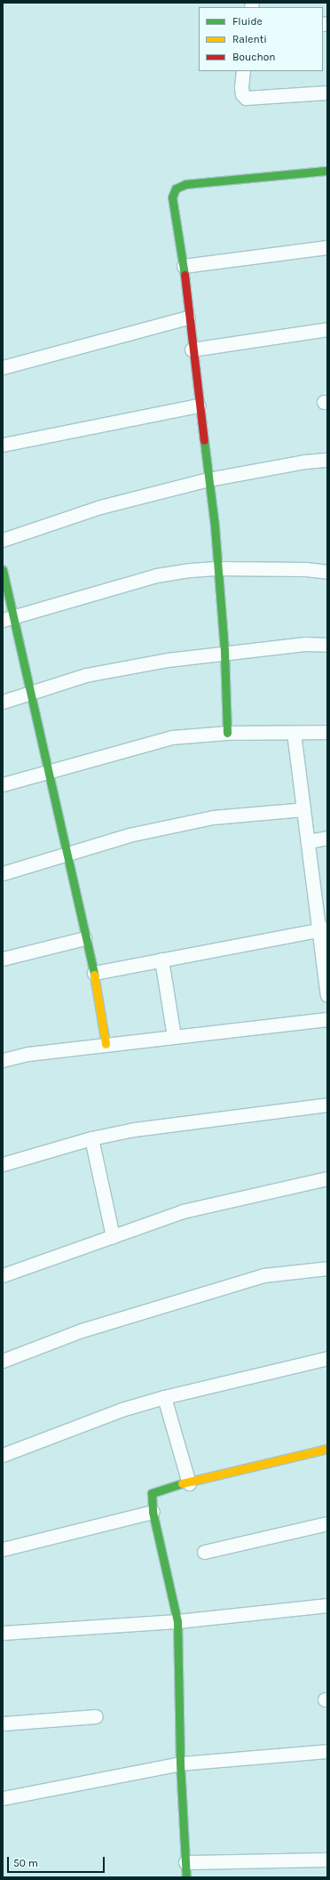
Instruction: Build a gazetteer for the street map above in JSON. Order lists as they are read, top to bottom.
{
  "legend": ["Fluide", "Ralenti", "Bouchon"],
  "scale_bar": "50 m"
}
